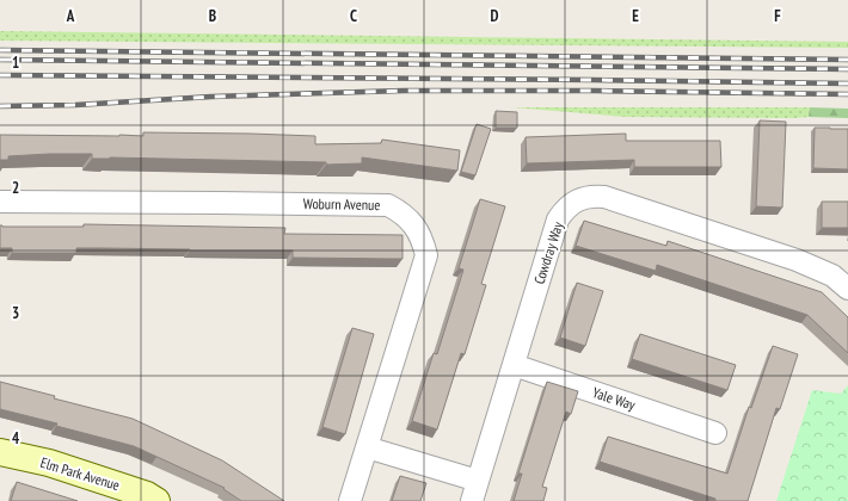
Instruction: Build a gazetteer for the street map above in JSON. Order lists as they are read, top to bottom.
{
  "streets": {
    "street": [
      "Woburn Avenue",
      "Cowdray Way",
      "Yale Way",
      "Elm Park Avenue"
    ]
  },
  "crossings": [
    ["Cowdray Way", "Yale Way"]
  ],
  "grid": {
    "columns": [
      "A",
      "B",
      "C",
      "D",
      "E",
      "F"
    ],
    "rows": [
      "1",
      "2",
      "3",
      "4"
    ]
  }
}
